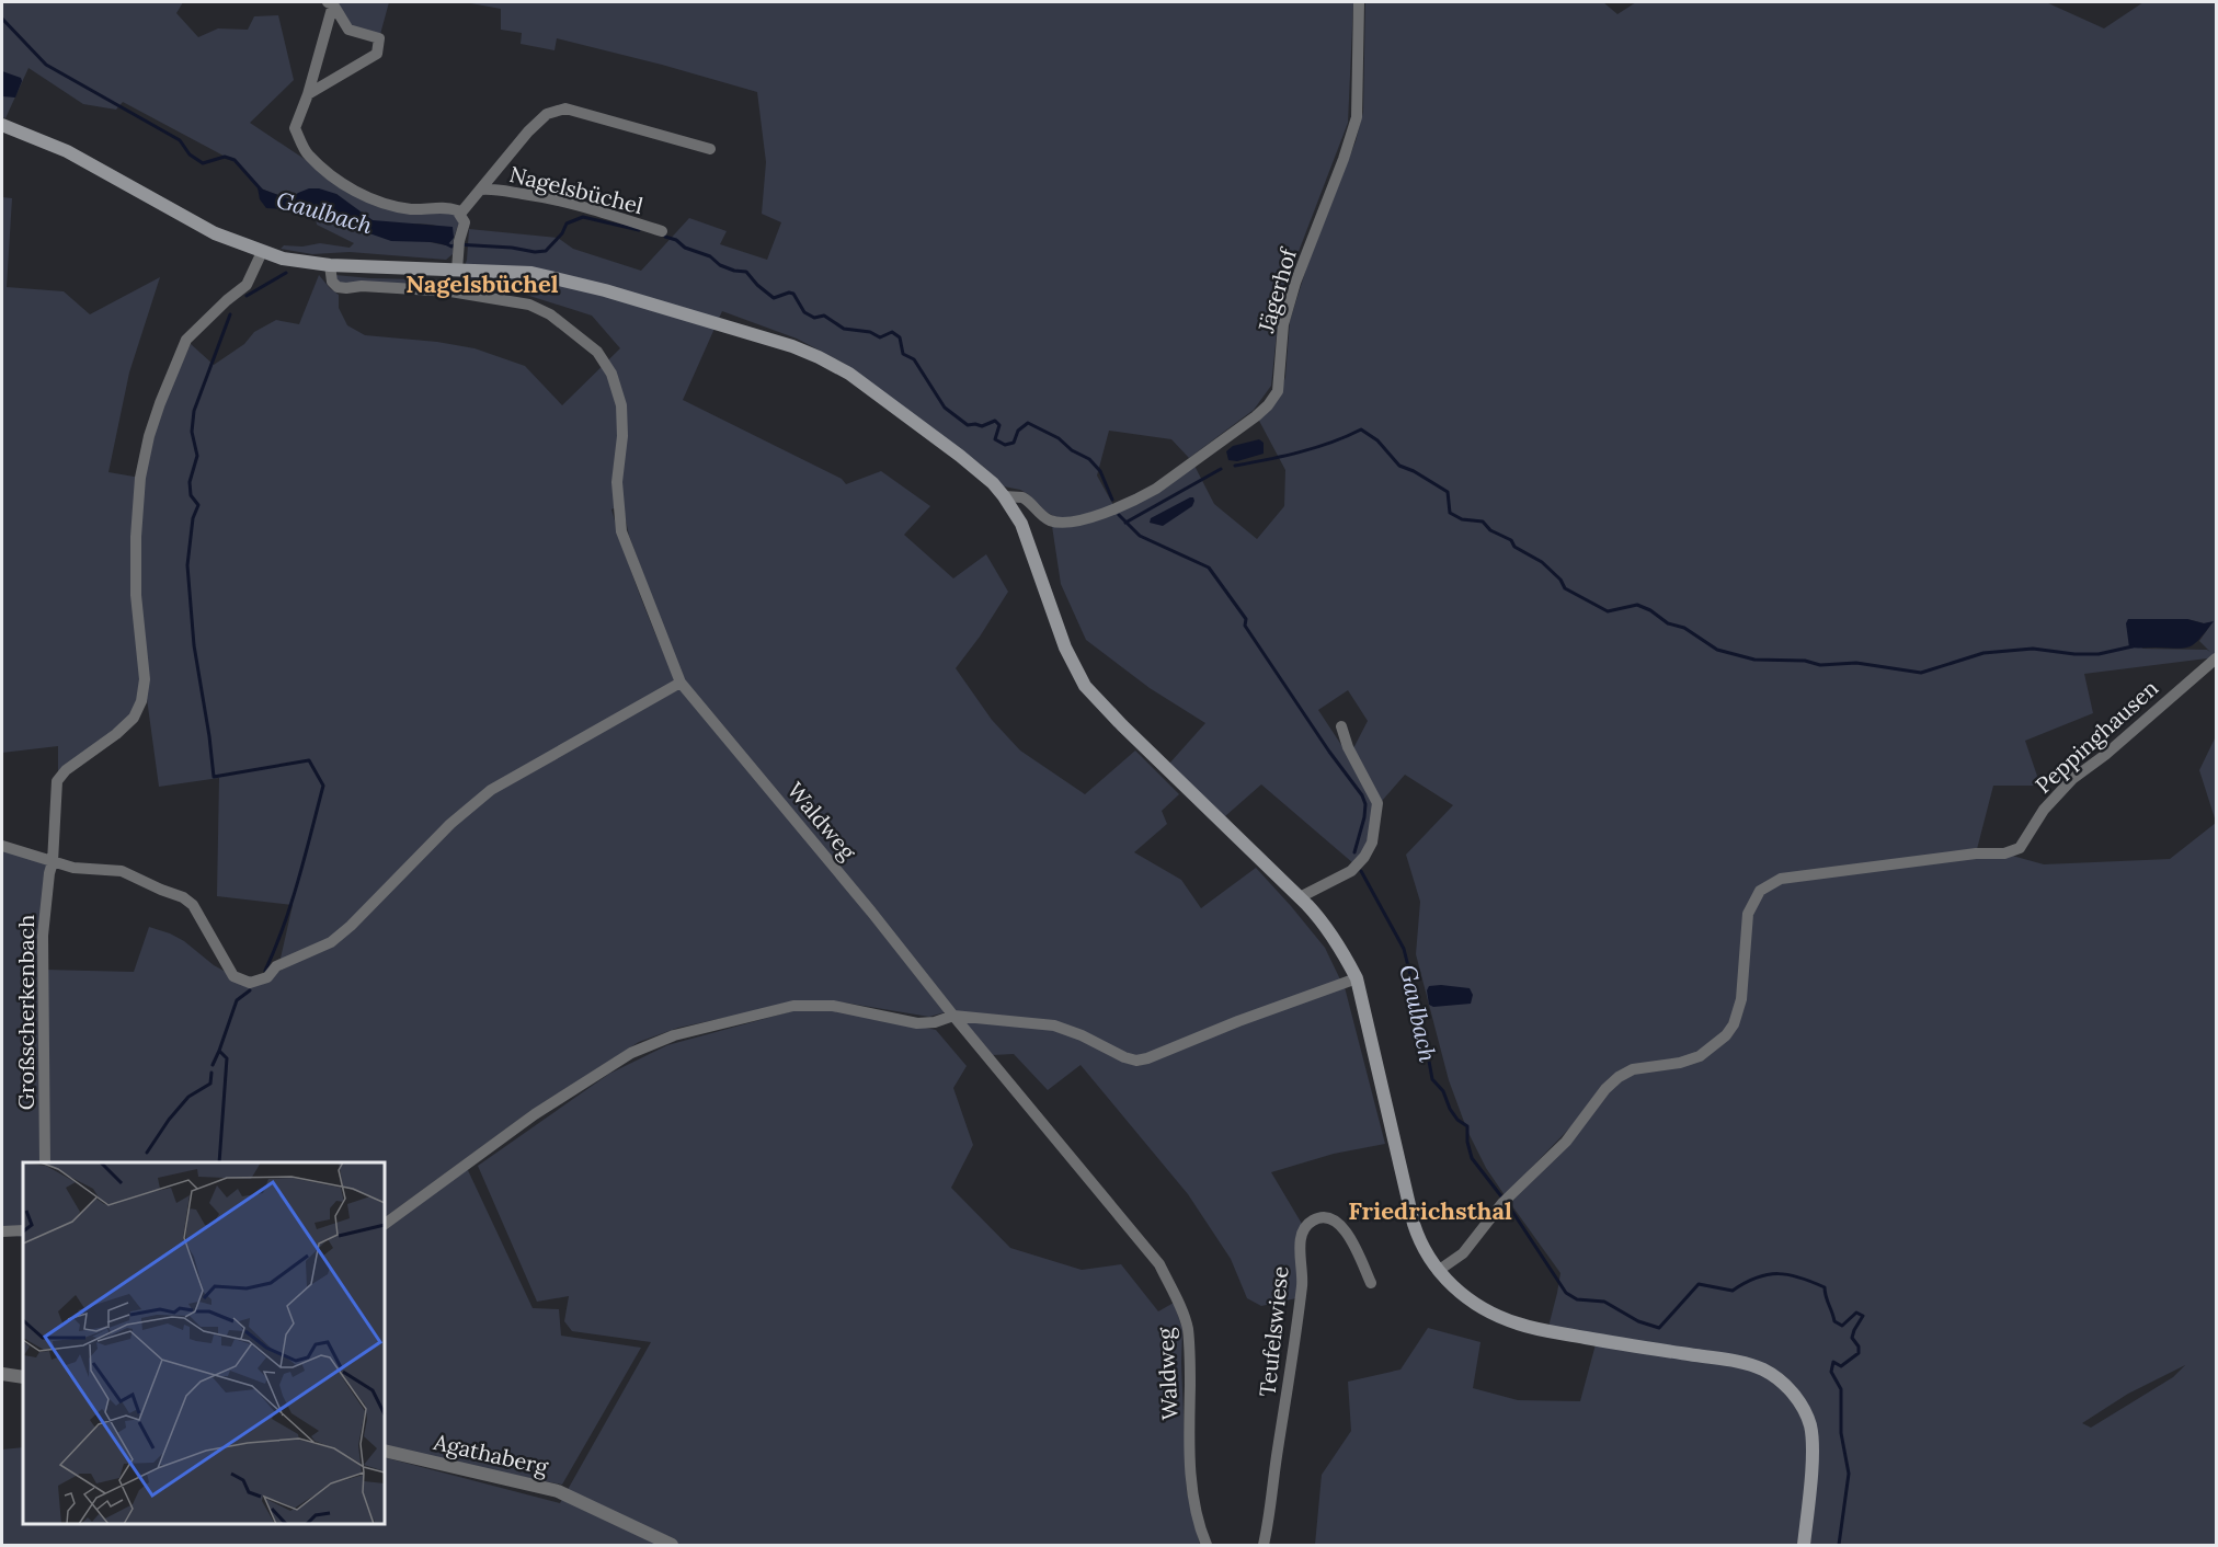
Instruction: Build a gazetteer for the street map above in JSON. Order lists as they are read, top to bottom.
{
  "streets": {
    "street": [
      "Nagelsbüchel",
      "Jägerhof",
      "Peppinghausen",
      "Waldweg",
      "Großscherkenbach",
      "Teufelswiese",
      "Agathaberg"
    ]
  },
  "districts": ["Nagelsbüchel", "Friedrichsthal"],
  "water": ["Gaulbach"]
}
